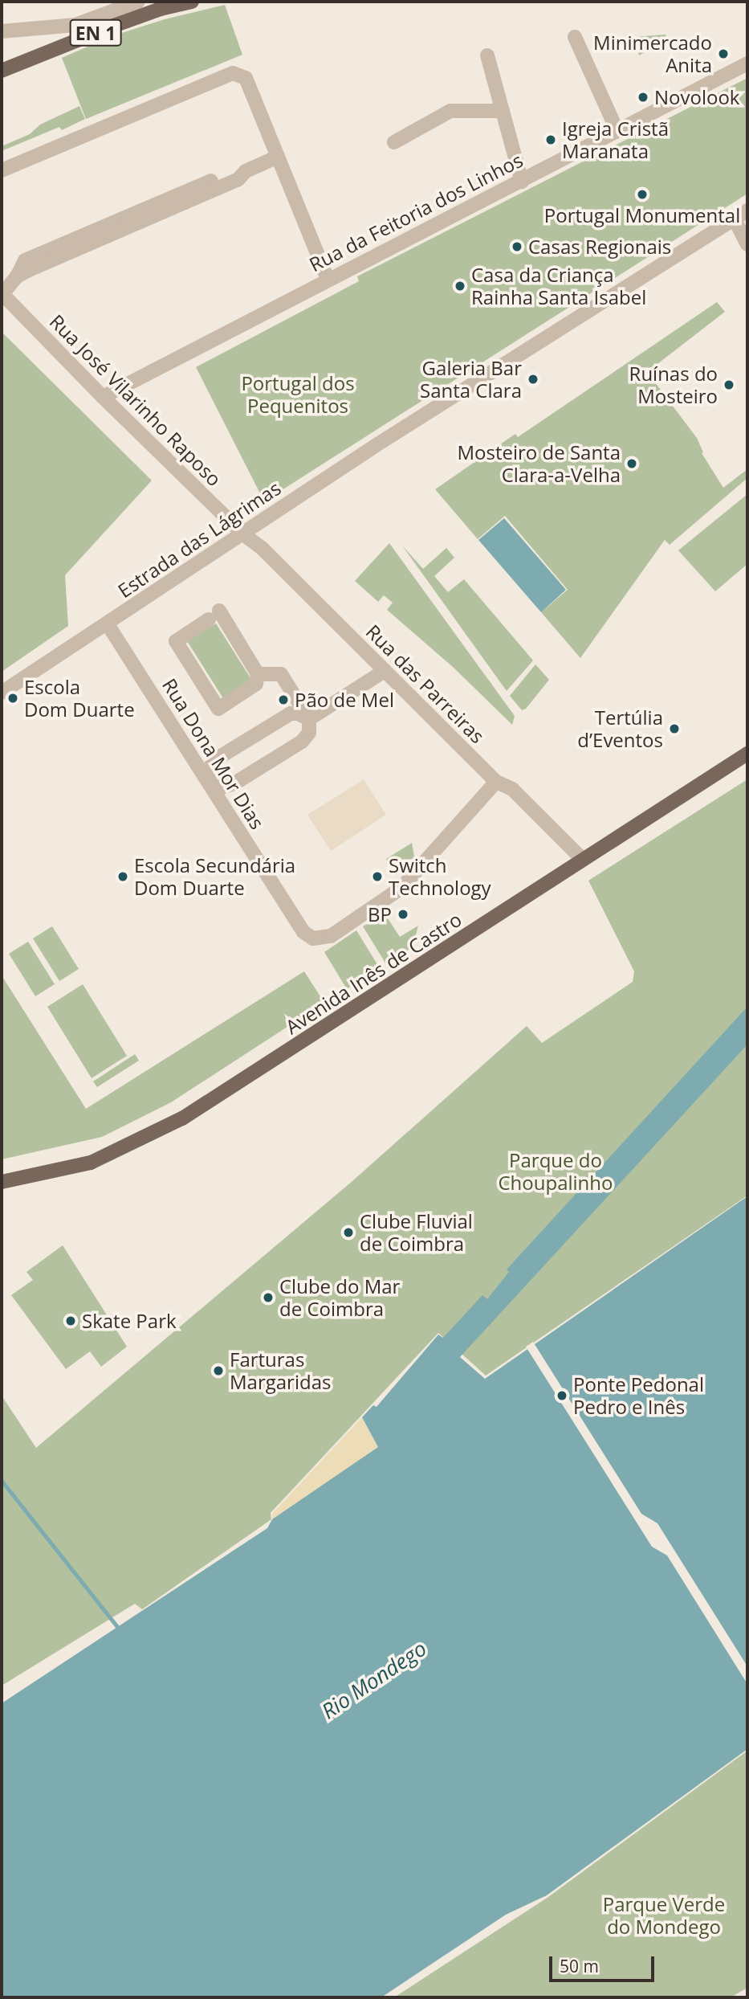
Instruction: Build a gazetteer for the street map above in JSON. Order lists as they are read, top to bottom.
{
  "streets": {
    "main road": ["EN 1", "Avenida Inês de Castro"],
    "street": [
      "Rua da Feitoria dos Linhos",
      "Rua José Vilarinho Raposo",
      "Estrada das Lágrimas",
      "Rua das Parreiras",
      "Rua Dona Mor Dias"
    ]
  },
  "crossings": [
    ["Rua da Feitoria dos Linhos", "Rua José Vilarinho Raposo"],
    ["Rua José Vilarinho Raposo", "Estrada das Lágrimas"],
    ["Rua José Vilarinho Raposo", "Rua das Parreiras"],
    ["Estrada das Lágrimas", "Rua das Parreiras"],
    ["Estrada das Lágrimas", "Rua Dona Mor Dias"],
    ["Rua das Parreiras", "Rua Dona Mor Dias"],
    ["Rua das Parreiras", "Avenida Inês de Castro"]
  ],
  "water": ["Rio Mondego"],
  "parks": ["Portugal dos Pequenitos", "Parque do Choupalinho", "Parque Verde do Mondego"],
  "places": [
    "Minimercado Anita",
    "Novolook",
    "Igreja Cristã Maranata",
    "Portugal Monumental",
    "Casas Regionais",
    "Casa da Criança Rainha Santa Isabel",
    "Galeria Bar Santa Clara",
    "Ruínas do Mosteiro",
    "Mosteiro de Santa Clara-a-Velha",
    "Escola Dom Duarte",
    "Pão de Mel",
    "Tertúlia d’Eventos",
    "Escola Secundária Dom Duarte",
    "Switch Technology",
    "BP",
    "Clube Fluvial de Coimbra",
    "Clube do Mar de Coimbra",
    "Skate Park",
    "Farturas Margaridas",
    "Ponte Pedonal Pedro e Inês"
  ],
  "scale_bar": "50 m"
}
